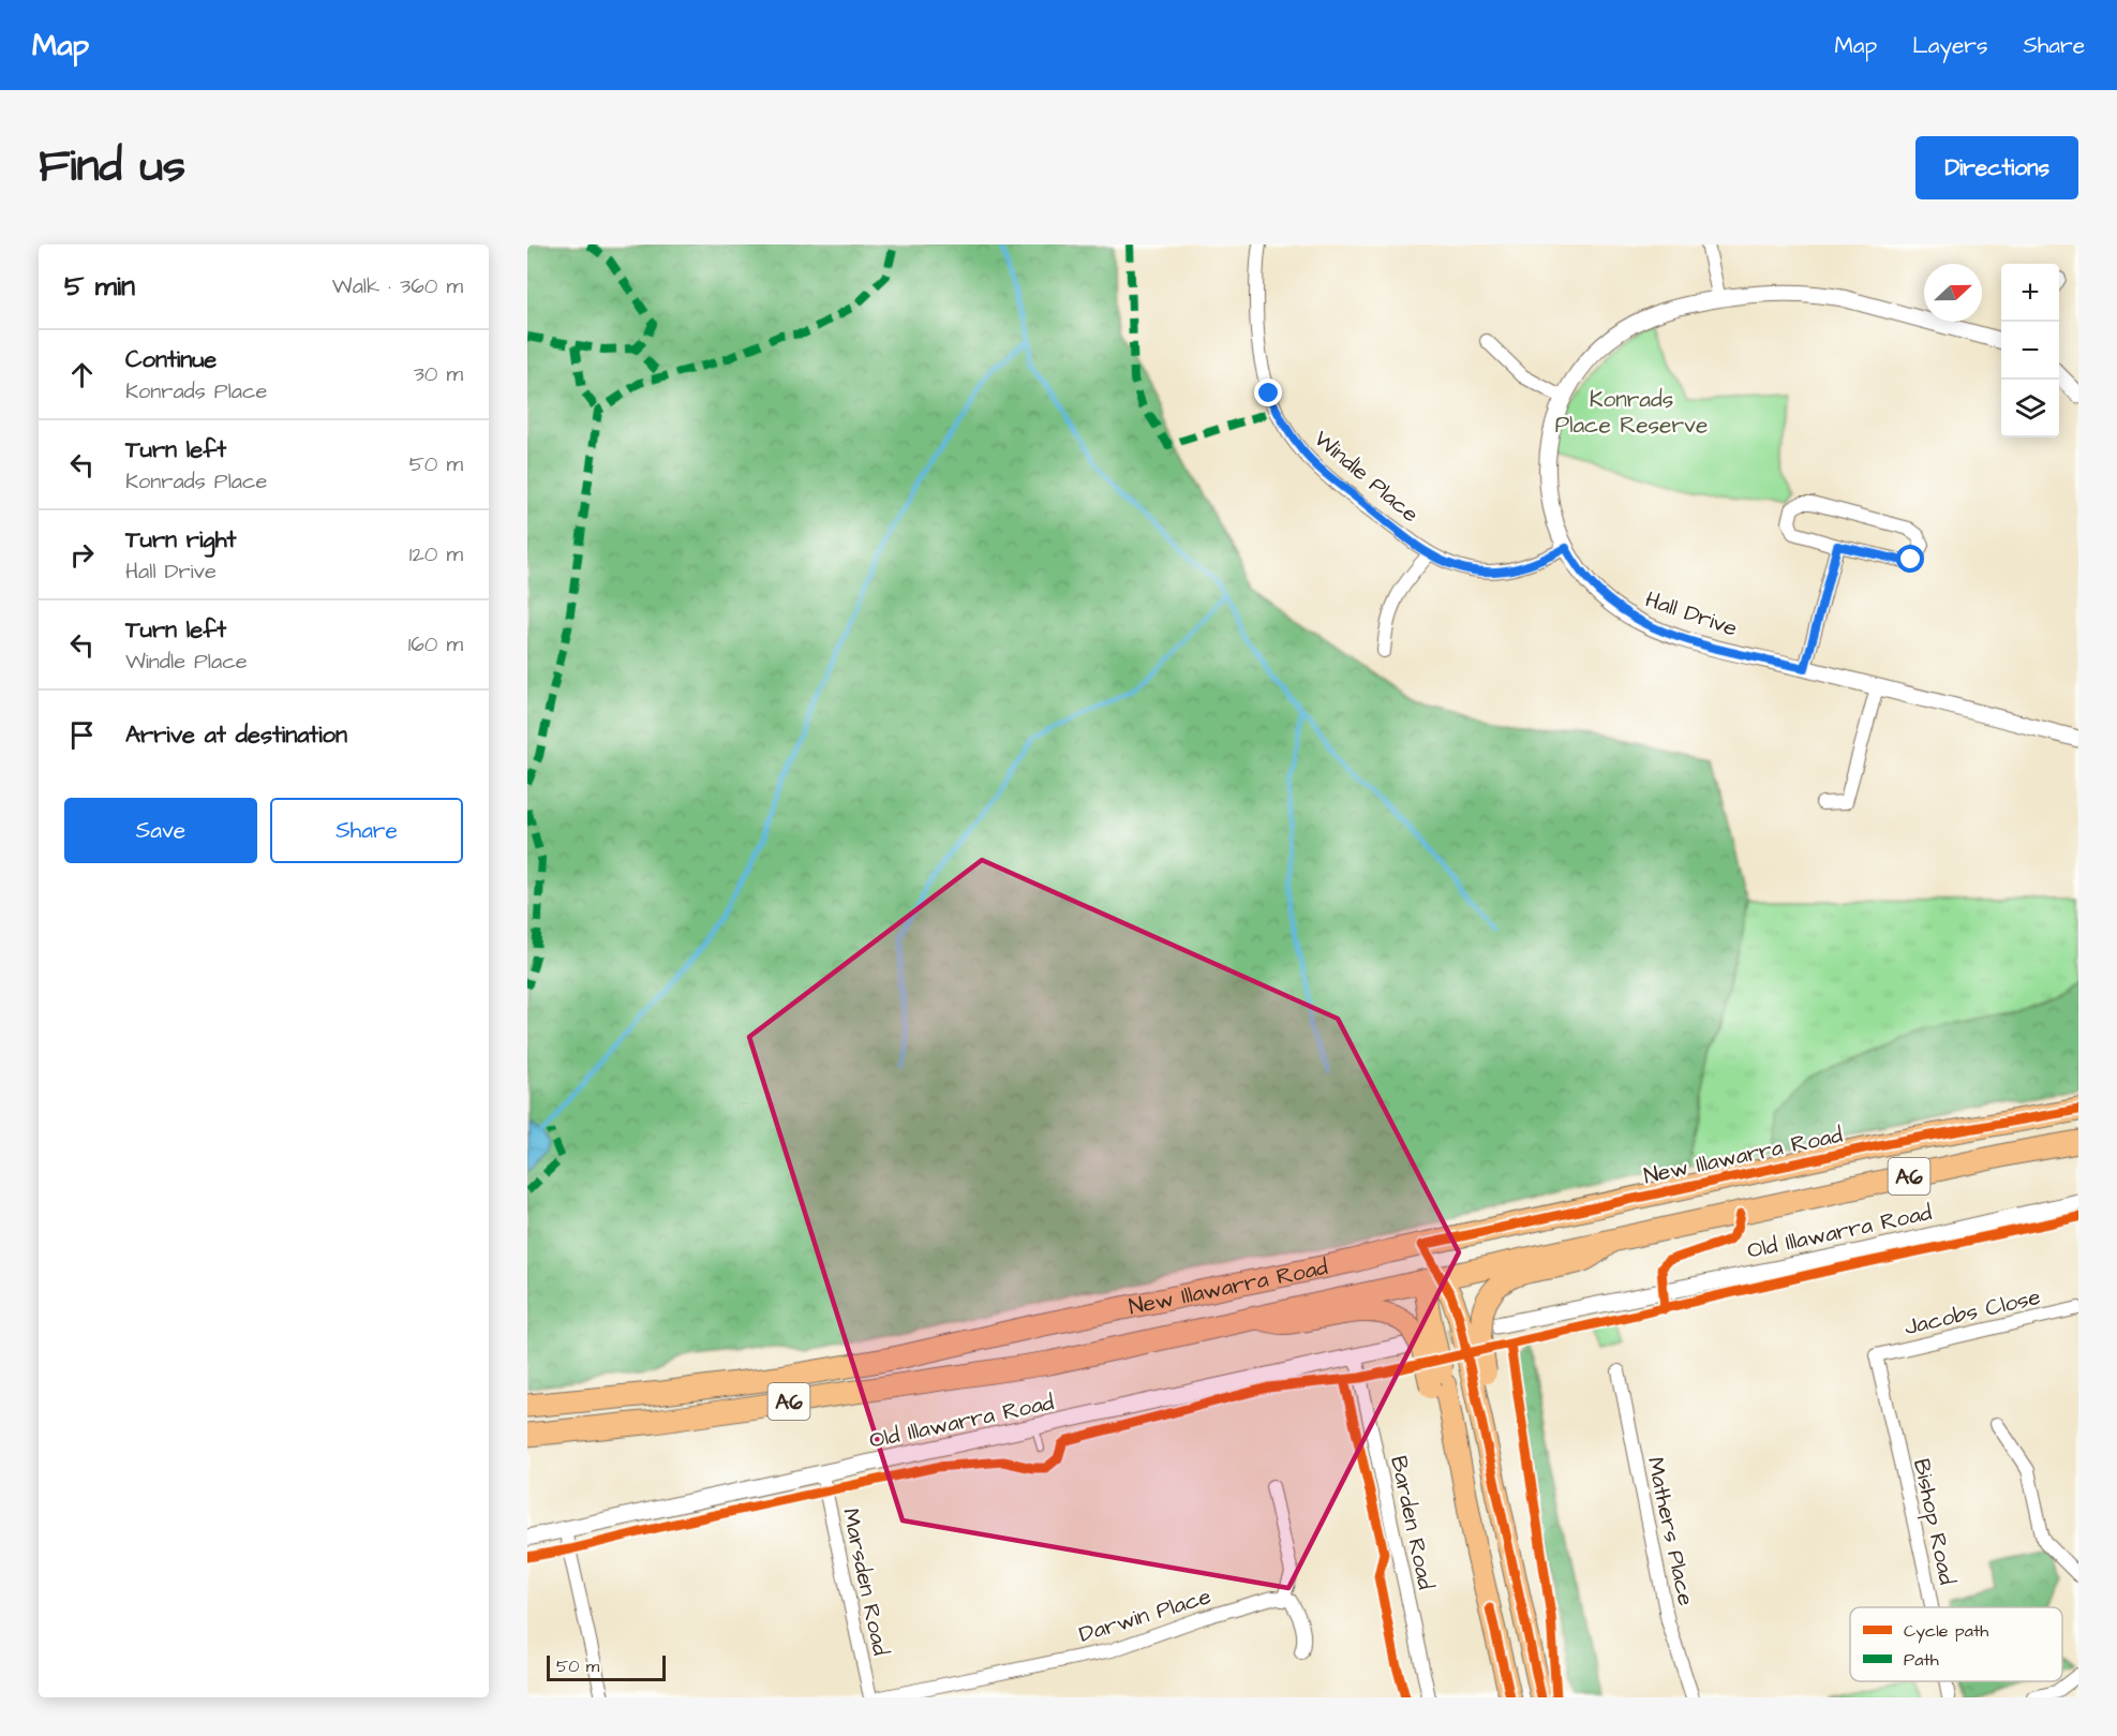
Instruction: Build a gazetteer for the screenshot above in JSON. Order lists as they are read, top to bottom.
{
  "streets": {
    "highway": ["New Illawarra Road", "A6"],
    "street": [
      "Windle Place",
      "Hall Drive",
      "Old Illawarra Road",
      "Jacobs Close",
      "Bishop Road",
      "Barden Road",
      "Mathers Place",
      "Marsden Road",
      "Darwin Place"
    ]
  },
  "crossings": [
    ["Windle Place", "Hall Drive"],
    ["Old Illawarra Road", "Barden Road"],
    ["Old Illawarra Road", "Marsden Road"],
    ["Jacobs Close", "Bishop Road"]
  ],
  "parks": ["Konrads Place Reserve"],
  "legend": ["Cycle path", "Path"],
  "scale_bar": "50 m",
  "north": "right",
  "page": {
    "header": "Map",
    "nav": ["Map", "Layers", "Share"],
    "title": "Find us",
    "buttons": [
      "Directions",
      ["Save", "Share"]
    ],
    "heading": ["5 min", "Walk · 360 m"],
    "map_buttons": ["+", "−"],
    "list": [
      ["Continue", "Konrads Place", "30 m"],
      ["Turn left", "Konrads Place", "50 m"],
      ["Turn right", "Hall Drive", "120 m"],
      ["Turn left", "Windle Place", "160 m"],
      "Arrive at destination"
    ],
    "scale": "50 m"
  }
}
